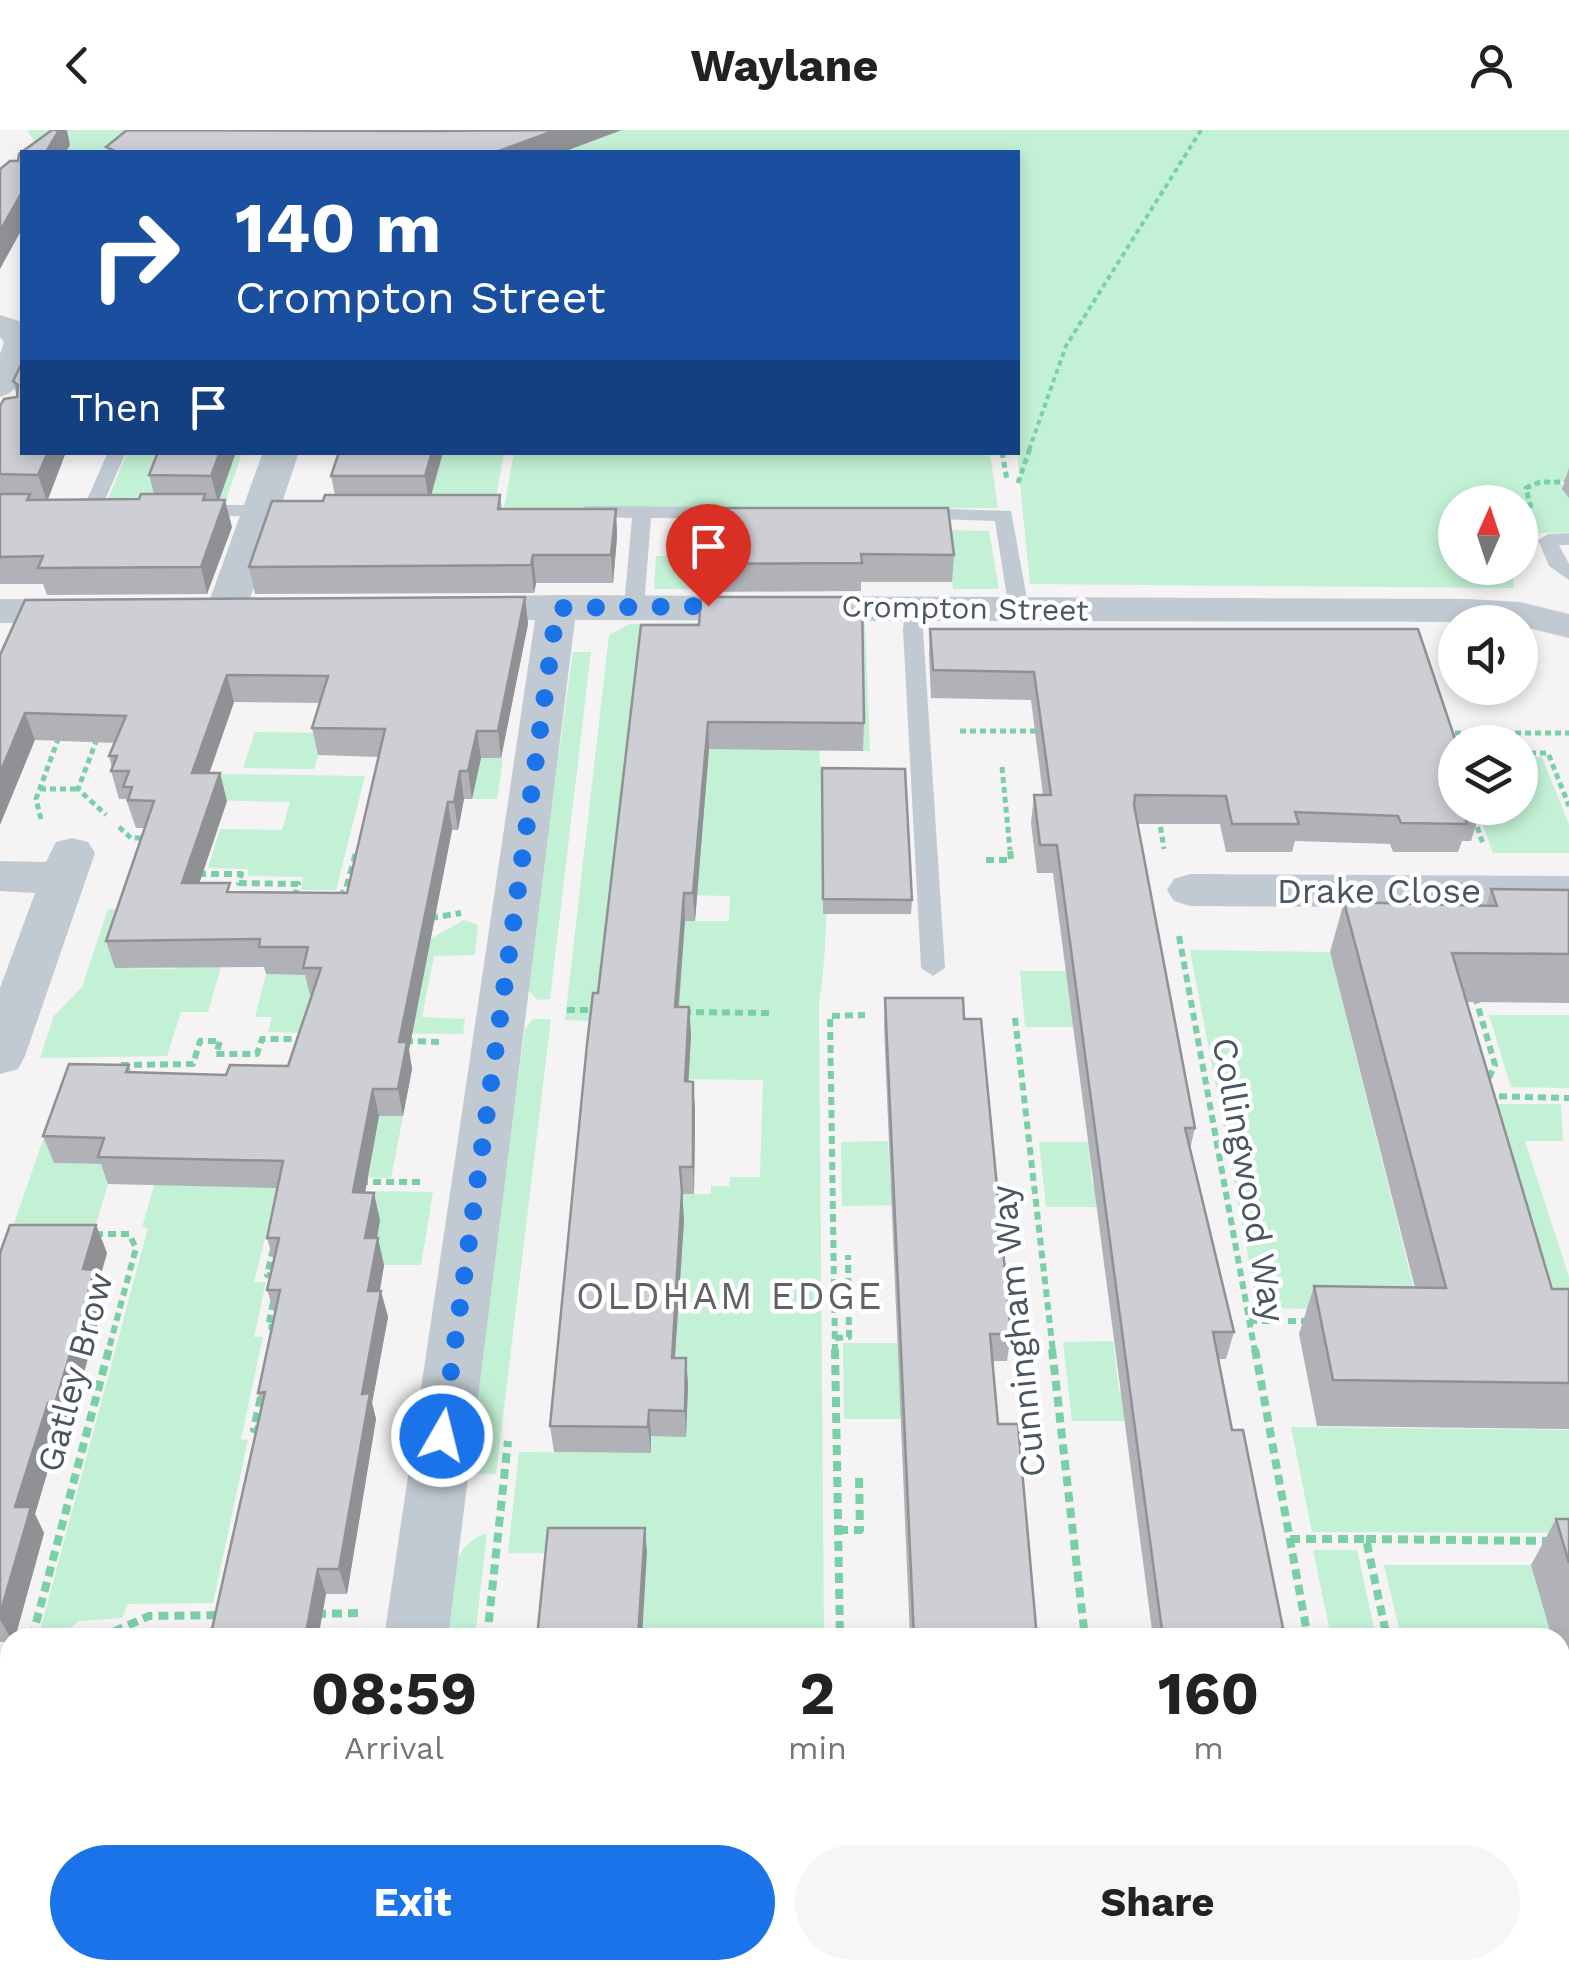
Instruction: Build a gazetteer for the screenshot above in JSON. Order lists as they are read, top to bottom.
{
  "streets": {
    "street": ["Crompton Street", "Drake Close"],
    "path": ["Collingwood Way", "Cunningham Way", "Gatley Brow"]
  },
  "crossings": [
    ["Drake Close", "Collingwood Way"]
  ],
  "districts": ["OLDHAM EDGE"],
  "north": "top",
  "page": {
    "header": "Waylane",
    "turn": ["140 m", "Crompton Street"],
    "then": "Then",
    "eta": [
      "08:59",
      "Arrival",
      "2",
      "min",
      "160",
      "m"
    ],
    "buttons": ["Exit", "Share"]
  }
}
